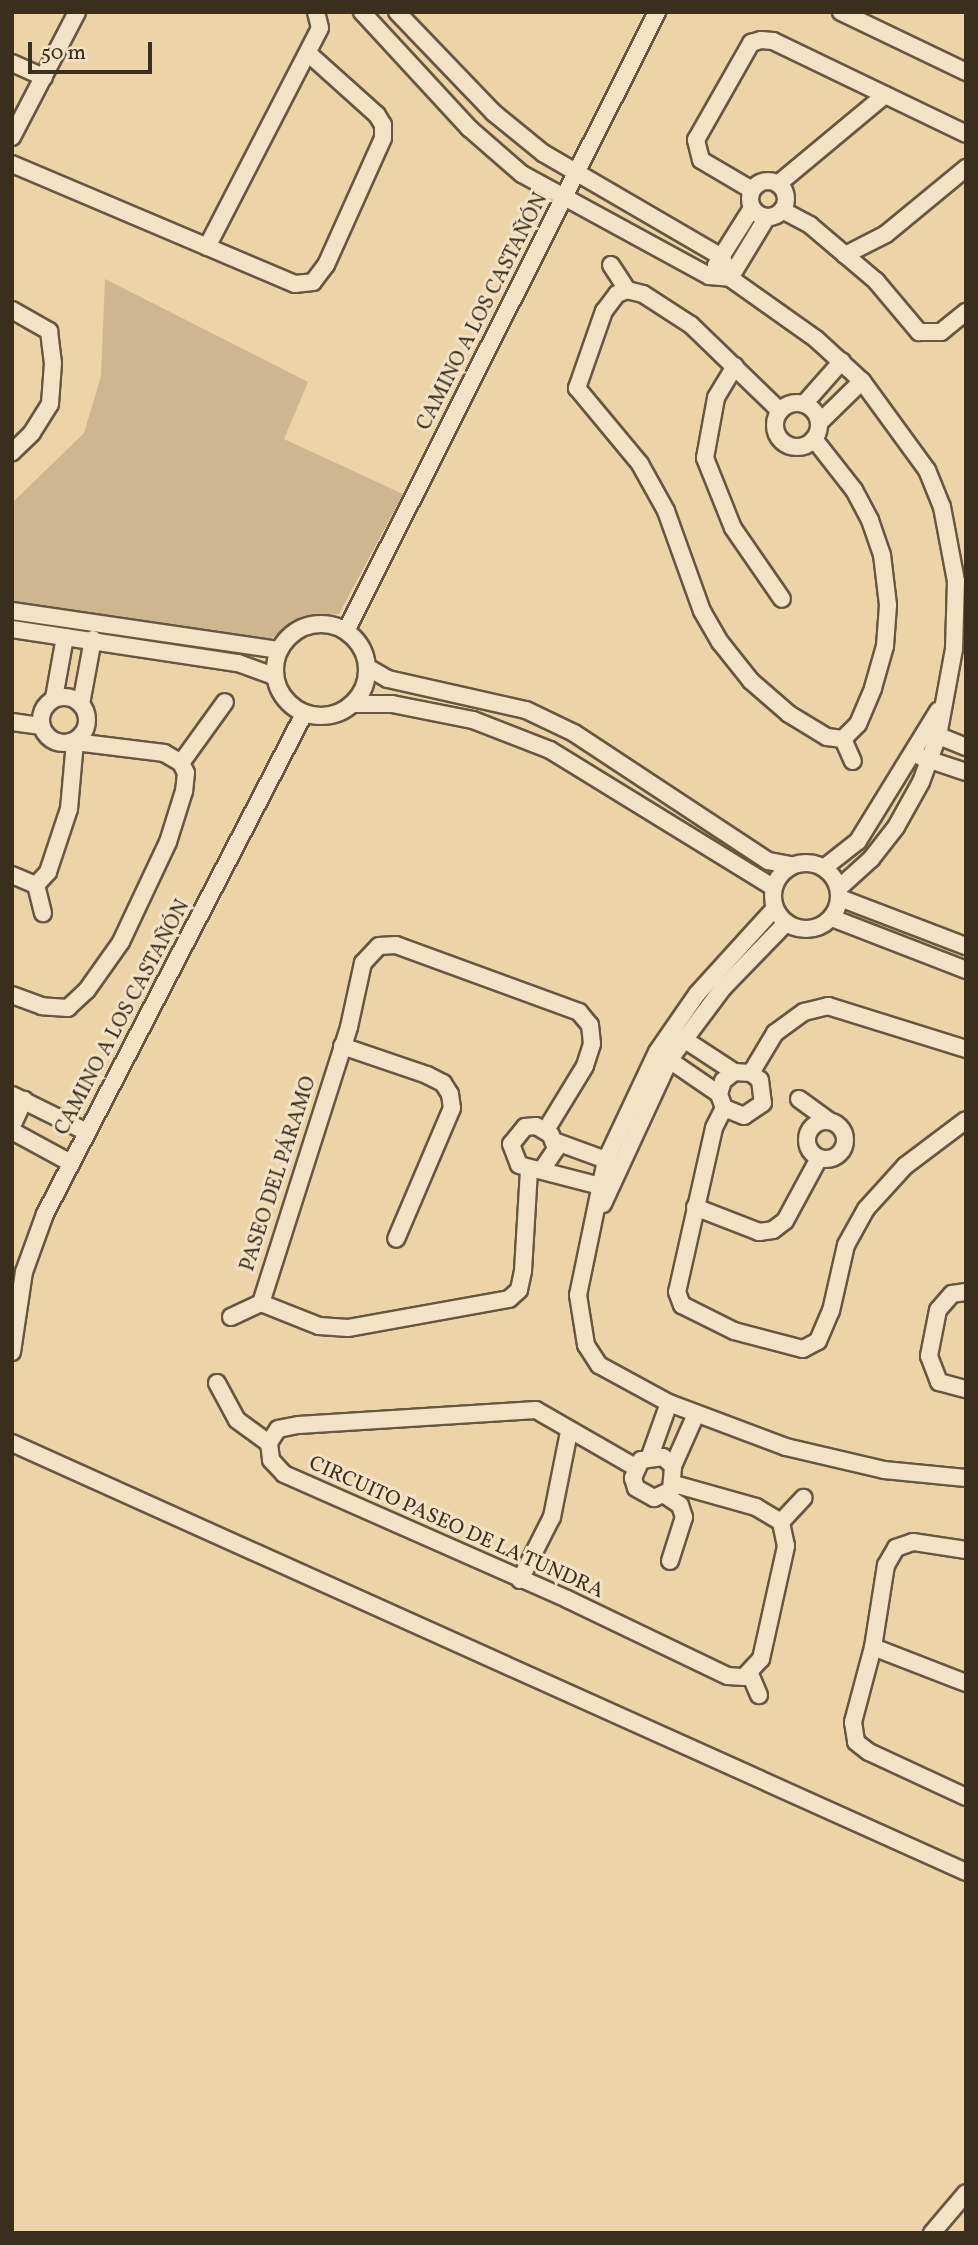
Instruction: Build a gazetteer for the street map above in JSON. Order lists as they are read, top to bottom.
{
  "streets": {
    "street": ["CAMINO A LOS CASTAÑÓN", "PASEO DEL PÁRAMO", "CIRCUITO PASEO DE LA TUNDRA"]
  },
  "scale_bar": "50 m"
}
